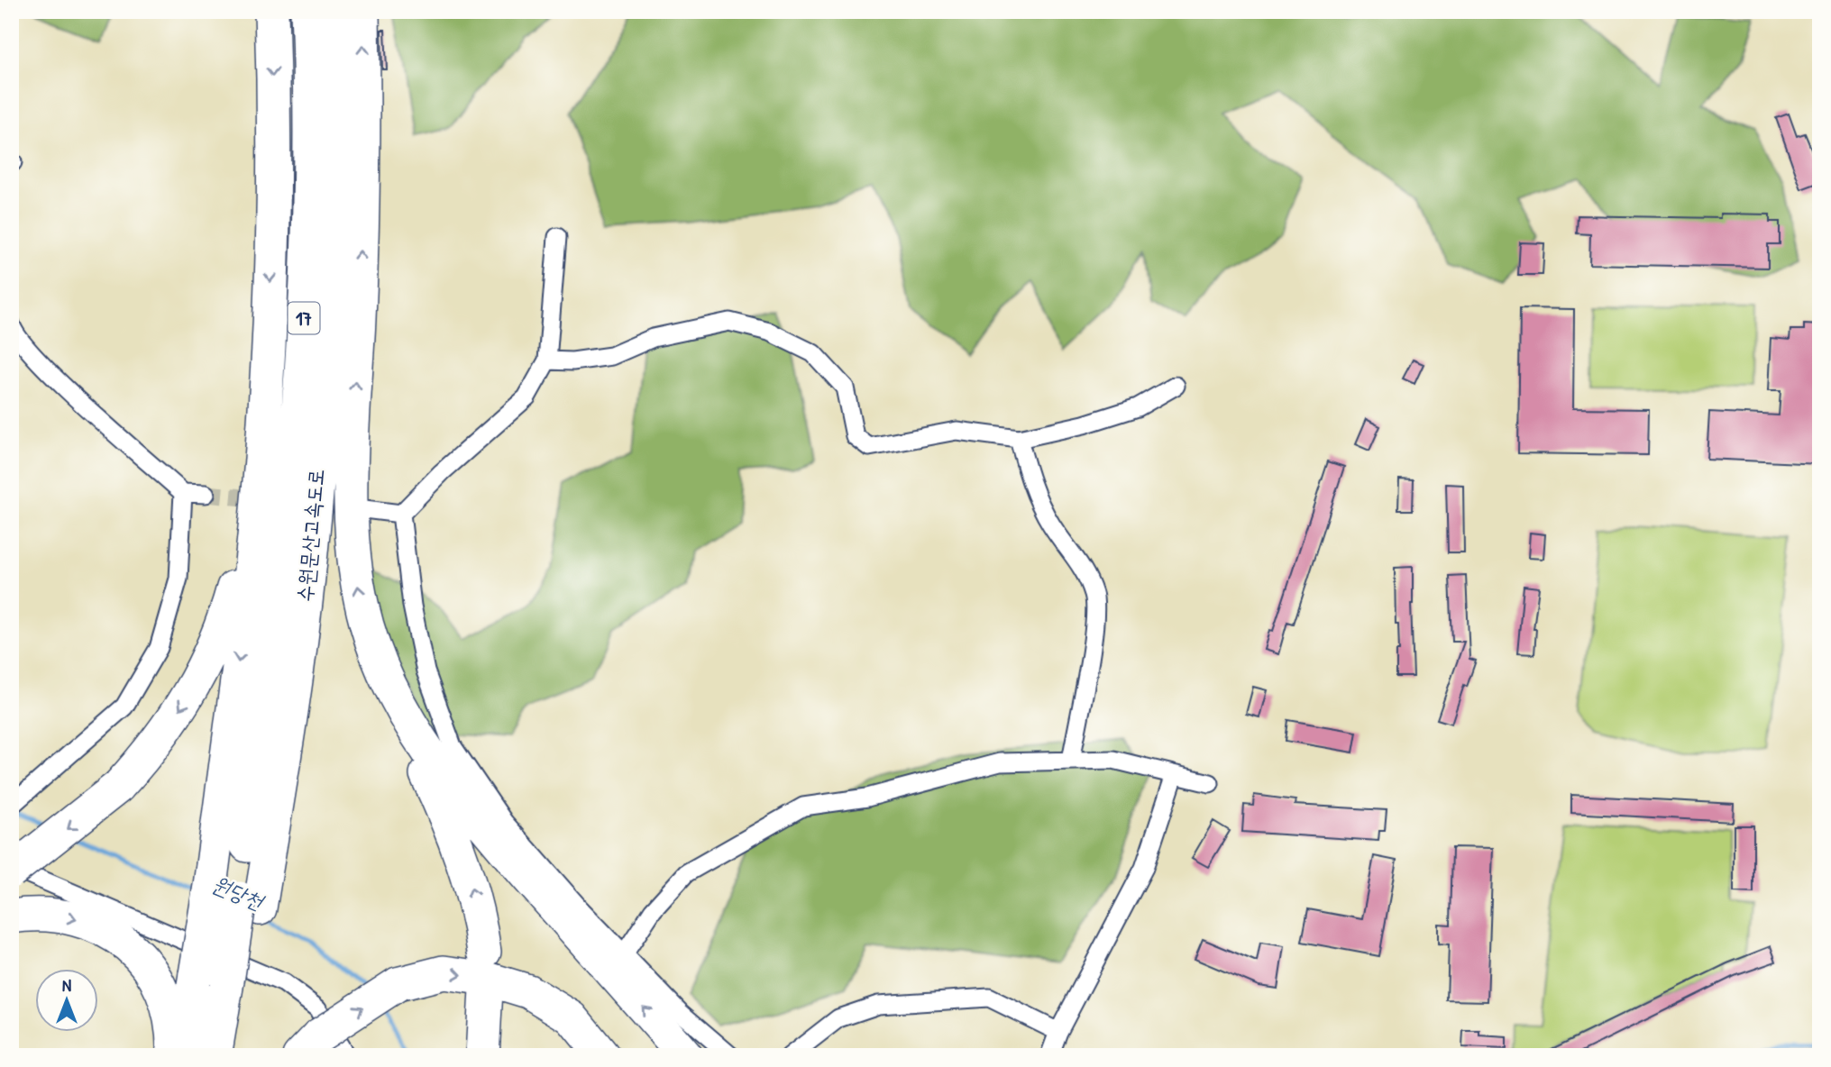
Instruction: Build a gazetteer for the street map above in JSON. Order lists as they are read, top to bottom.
{
  "streets": {
    "highway": ["17", "수원문산고속도로"]
  },
  "water": ["원당천"],
  "north": "top"
}
